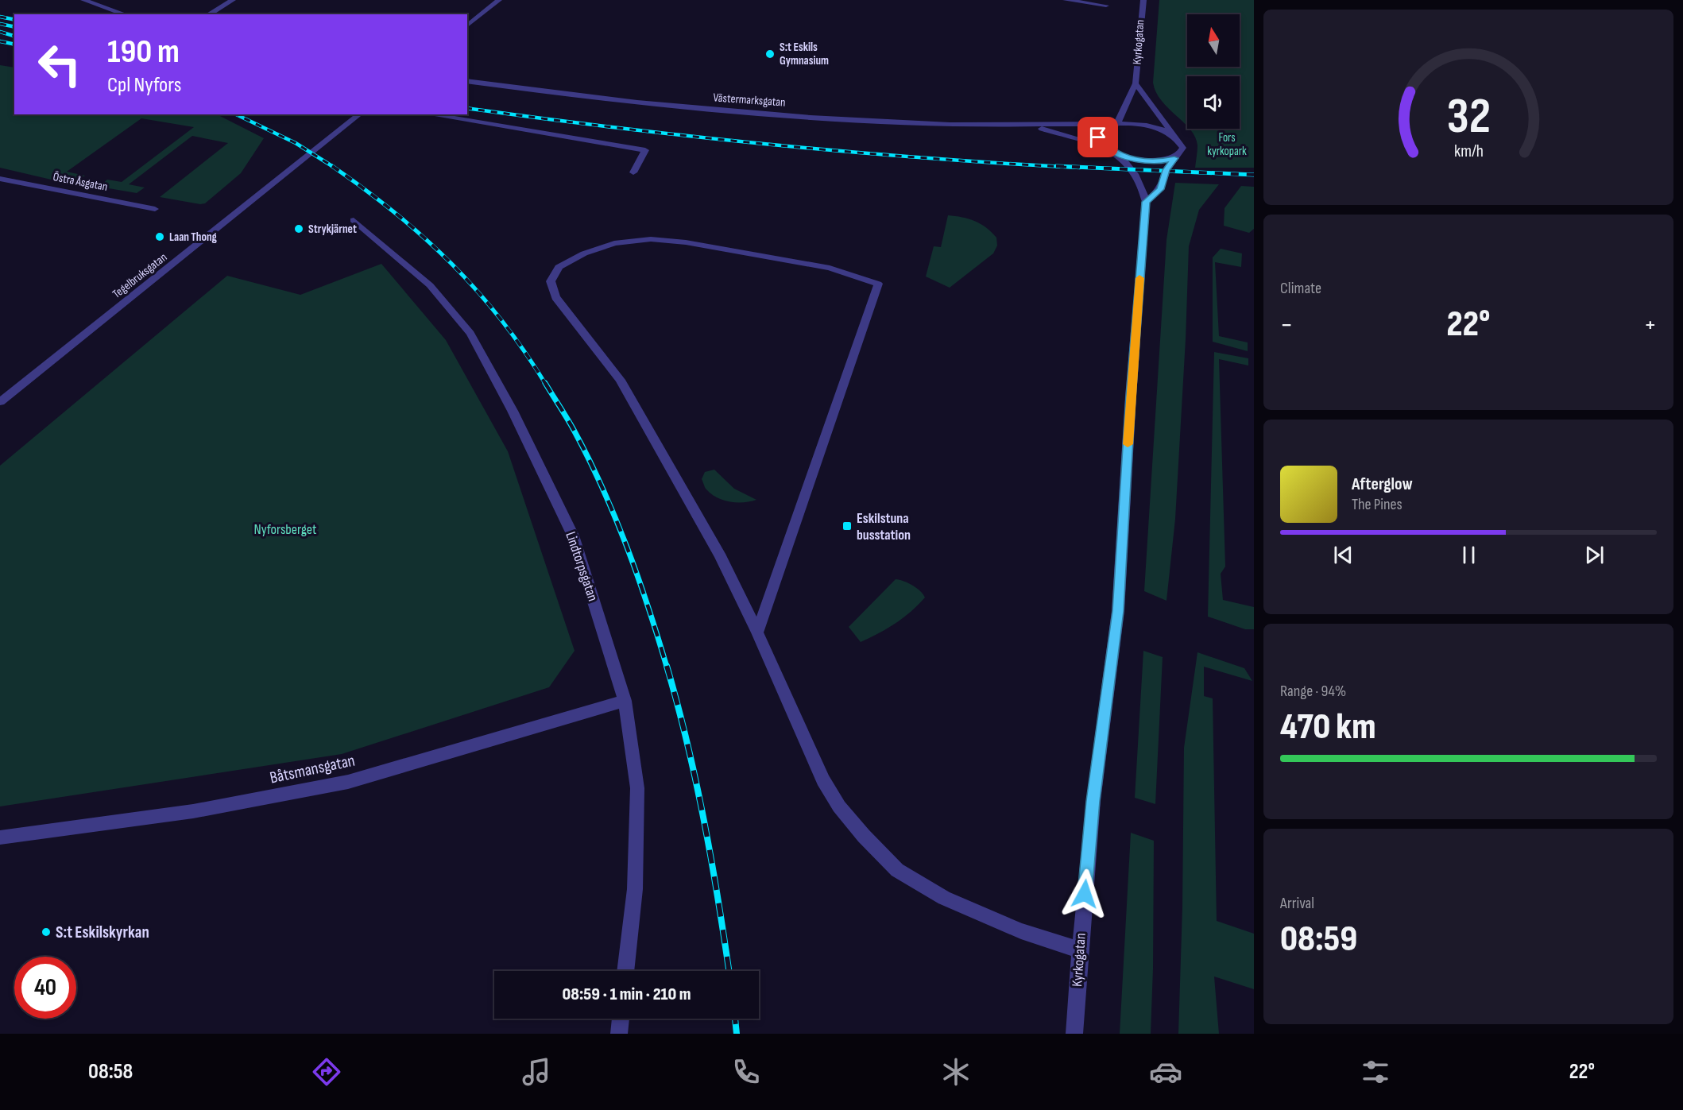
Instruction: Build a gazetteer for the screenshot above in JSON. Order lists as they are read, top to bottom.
{
  "streets": {
    "street": [
      "Kyrkogatan",
      "Västermarksgatan",
      "Östra Åsgatan",
      "Tegelbruksgatan",
      "Lindtorpsgatan",
      "Båtsmansgatan"
    ]
  },
  "crossings": [
    ["Kyrkogatan", "Västermarksgatan"],
    ["Lindtorpsgatan", "Båtsmansgatan"]
  ],
  "parks": ["Fors kyrkopark", "Nyforsberget"],
  "places": {
    "other": [
      "S:t Eskils Gymnasium",
      "Strykjärnet",
      "Laan Thong",
      "S:t Eskilskyrkan"
    ],
    "transit": ["Eskilstuna busstation"]
  },
  "north": "top",
  "page": {
    "turn": ["190 m", "Cpl Nyfors"],
    "tile": [
      "Climate",
      ["Range · 94%", "470 km"],
      ["Arrival", "08:59"]
    ],
    "heat": ["−", "22°", "+"],
    "song": ["Afterglow", "The Pines"],
    "limit": "40",
    "trip": "08:59 · 1 min · 210 m",
    "tabs": ["08:58", "22°"],
    "gauge": ["32", "km/h"]
  }
}
